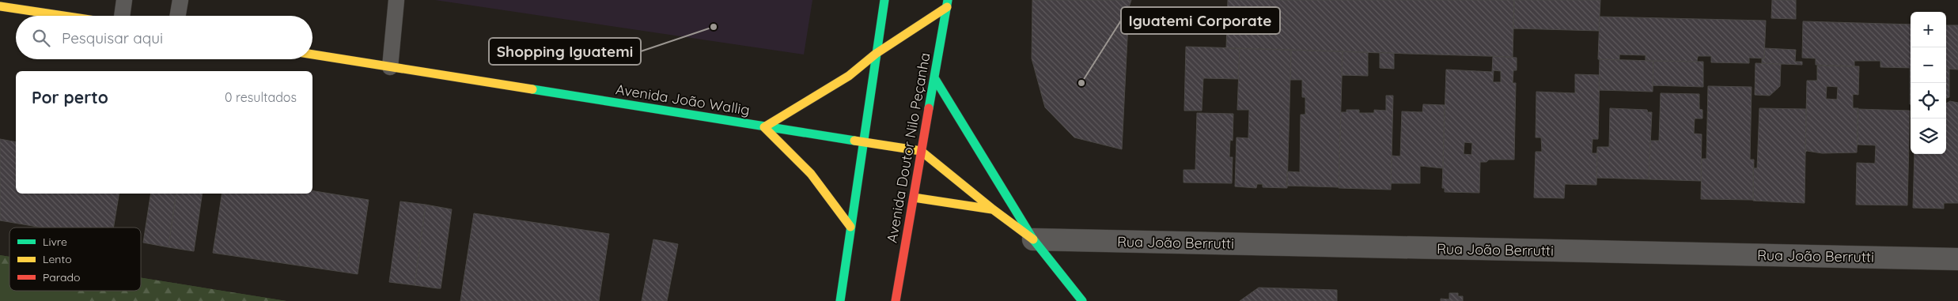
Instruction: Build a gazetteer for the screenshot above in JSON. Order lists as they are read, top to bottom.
{
  "streets": {
    "main road": ["Avenida João Wallig", "Avenida Doutor Nilo Peçanha"],
    "street": ["Rua João Berrutti"]
  },
  "crossings": [
    ["Avenida João Wallig", "Avenida Doutor Nilo Peçanha"]
  ],
  "places": ["Shopping Iguatemi", "Iguatemi Corporate"],
  "legend": ["Livre", "Lento", "Parado"],
  "page": {
    "map_buttons": ["+", "−"],
    "search": "Pesquisar aqui",
    "heading": ["Por perto", "0 resultados"]
  }
}
